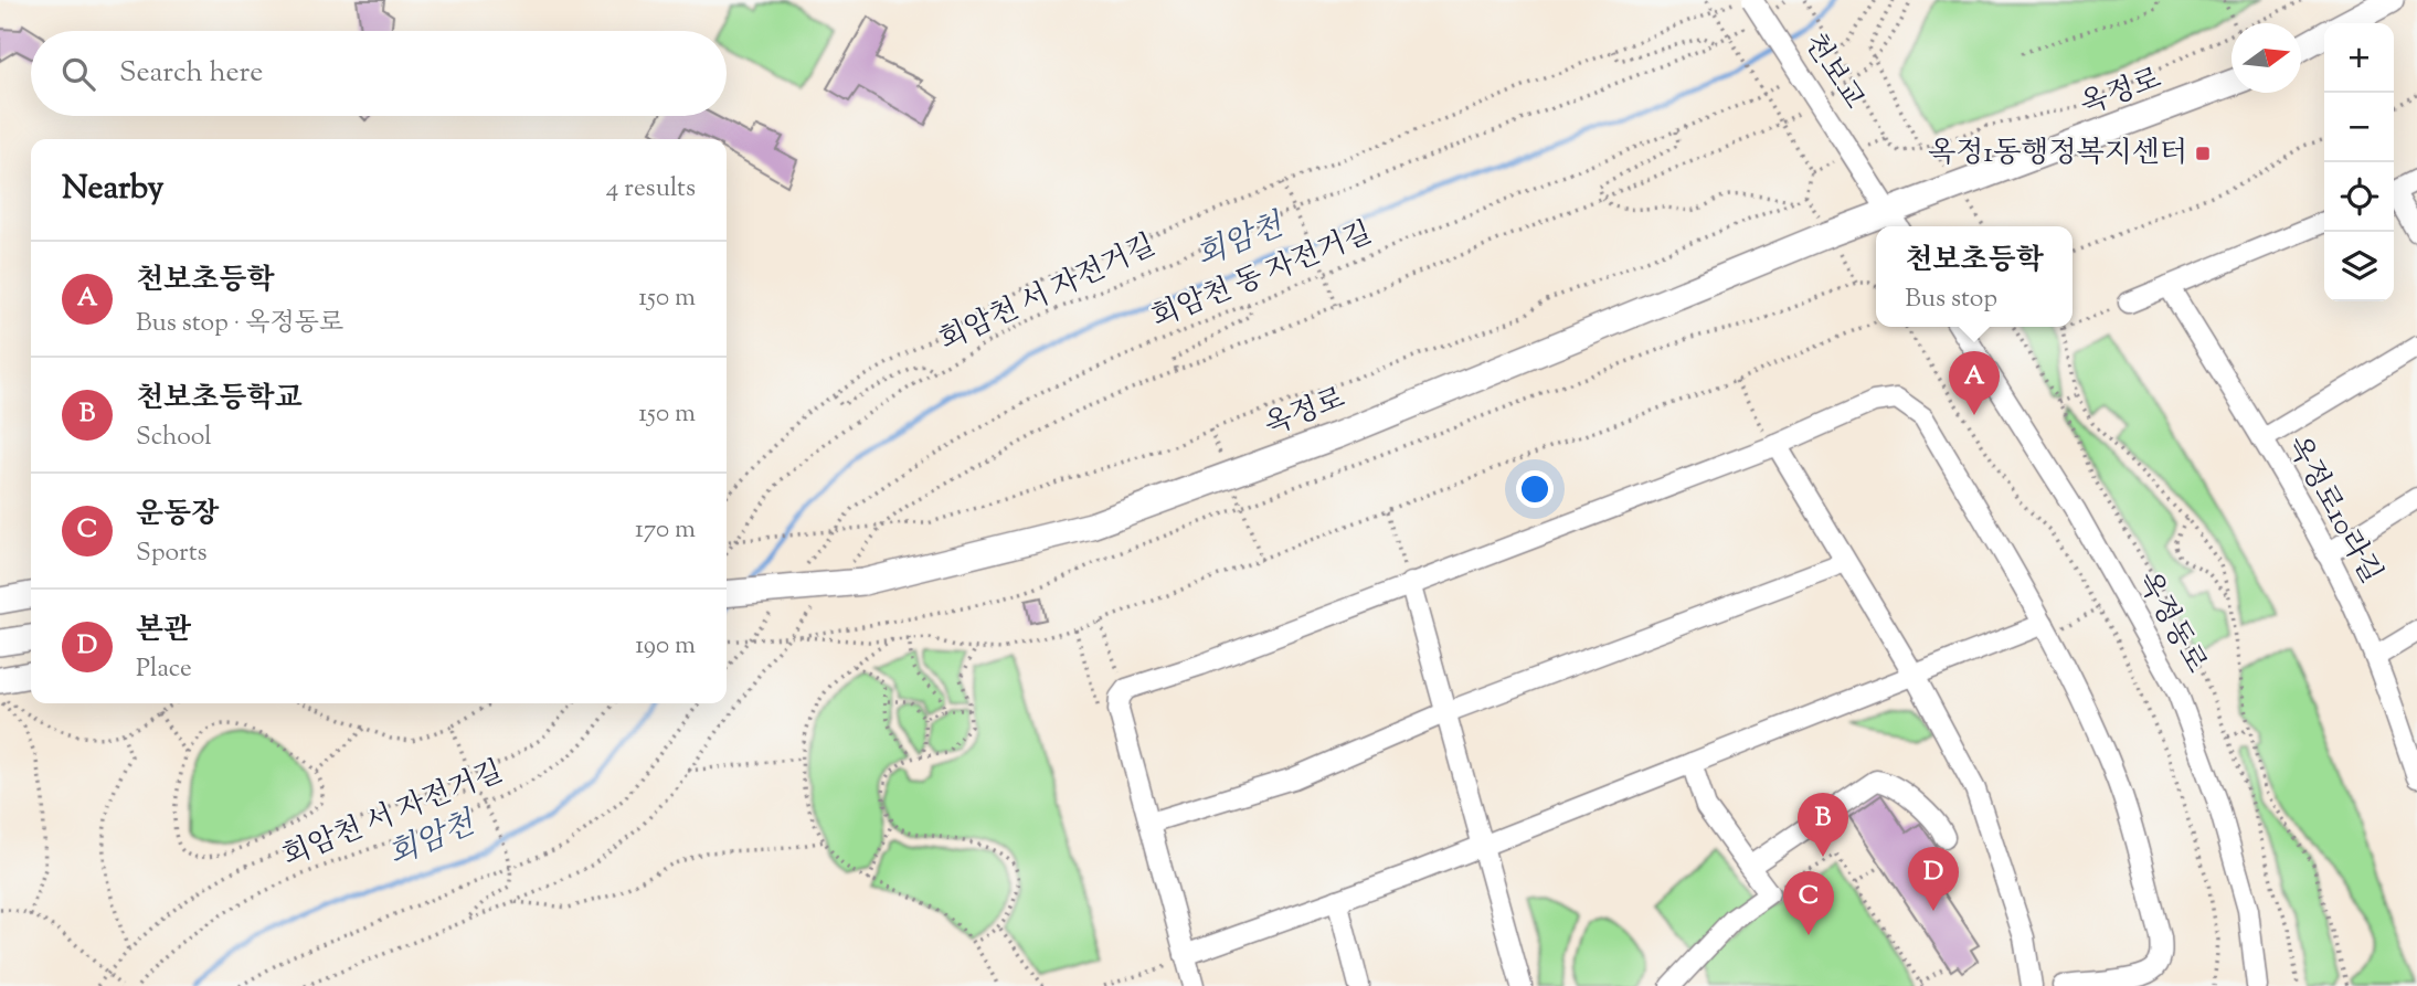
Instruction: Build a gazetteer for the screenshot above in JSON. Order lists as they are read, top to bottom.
{
  "streets": {
    "main road": ["옥정로"],
    "street": ["천보교", "옥정로10라길", "옥정동로"],
    "path": ["회암천 동 자전거길", "회암천 서 자전거길"]
  },
  "crossings": [
    ["천보교", "옥정로"]
  ],
  "water": ["회암천"],
  "places": {
    "transit": ["옥정1동행정복지센터"]
  },
  "north": "right",
  "page": {
    "map_buttons": ["+", "−"],
    "search": "Search here",
    "heading": ["Nearby", "4 results"],
    "popup": ["천보초등학", "Bus stop"],
    "list": [
      {
        "mark": "A",
        "name": "천보초등학",
        "note": "Bus stop · 옥정동로",
        "value": "150 m"
      },
      {
        "mark": "B",
        "name": "천보초등학교",
        "note": "School",
        "value": "150 m"
      },
      {
        "mark": "C",
        "name": "운동장",
        "note": "Sports",
        "value": "170 m"
      },
      {
        "mark": "D",
        "name": "본관",
        "note": "Place",
        "value": "190 m"
      }
    ],
    "pins": [
      "A",
      "B",
      "D",
      "C"
    ]
  }
}
